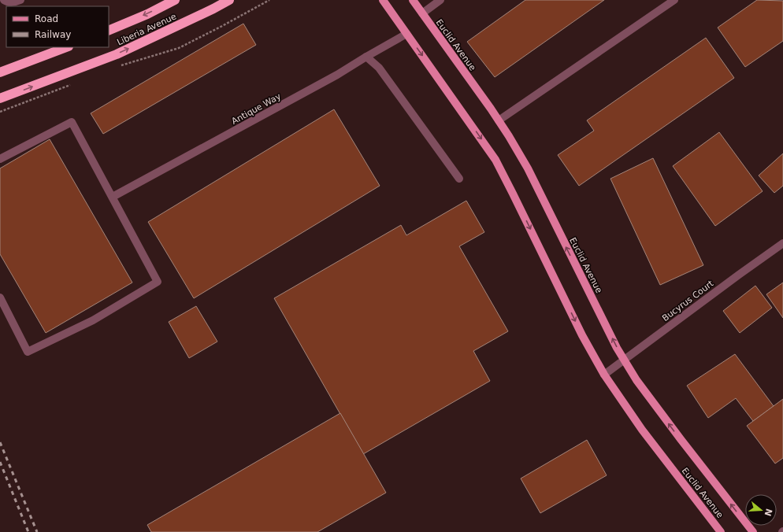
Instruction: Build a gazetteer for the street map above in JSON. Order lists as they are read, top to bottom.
{
  "streets": {
    "highway": ["Liberia Avenue"],
    "main road": ["Euclid Avenue"],
    "street": ["Antique Way", "Bucyrus Court"]
  },
  "crossings": [
    ["Euclid Avenue", "Antique Way"],
    ["Euclid Avenue", "Bucyrus Court"]
  ],
  "legend": ["Road", "Railway"],
  "north": "right"
}
